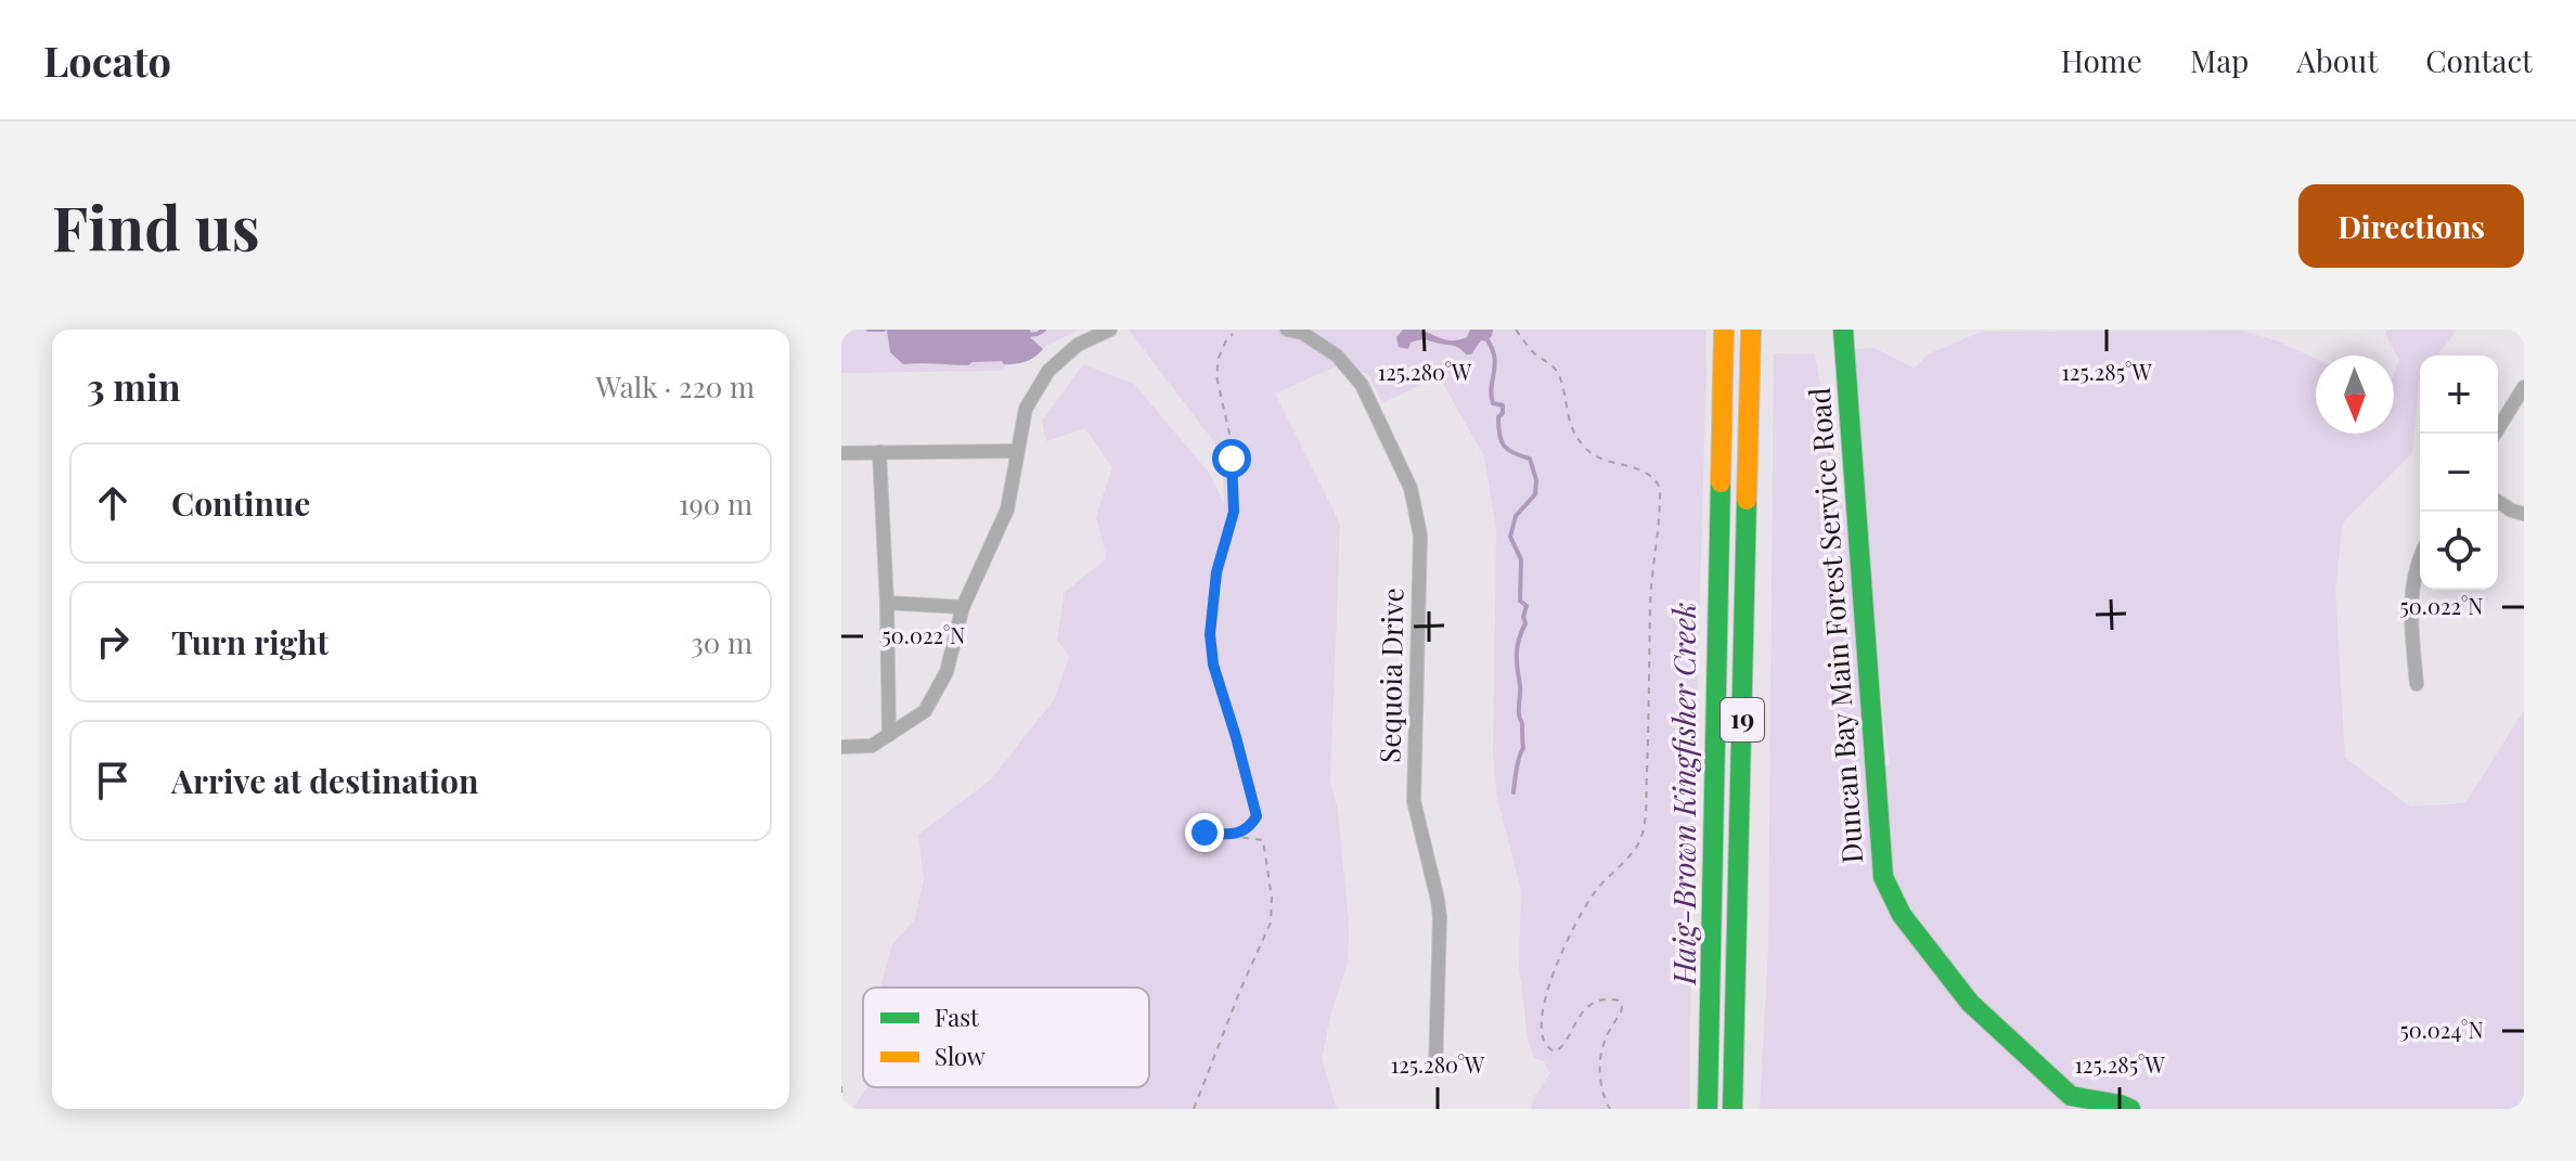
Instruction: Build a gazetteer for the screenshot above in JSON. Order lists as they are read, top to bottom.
{
  "streets": {
    "main road": ["Duncan Bay Main Forest Service Road", "19"],
    "street": ["Sequoia Drive"]
  },
  "water": ["Haig-Brown Kingfisher Creek"],
  "legend": ["Fast", "Slow"],
  "north": "bottom",
  "page": {
    "header": "Locato",
    "nav": [
      "Home",
      "Map",
      "About",
      "Contact"
    ],
    "buttons": "Directions",
    "title": "Find us",
    "heading": ["3 min", "Walk · 220 m"],
    "map_buttons": ["+", "−"],
    "list": [
      ["Continue", "190 m"],
      ["Turn right", "30 m"],
      "Arrive at destination"
    ]
  },
  "coordinates": [
    "125.280°W",
    "125.285°W",
    "50.022°N",
    "50.024°N"
  ]
}
